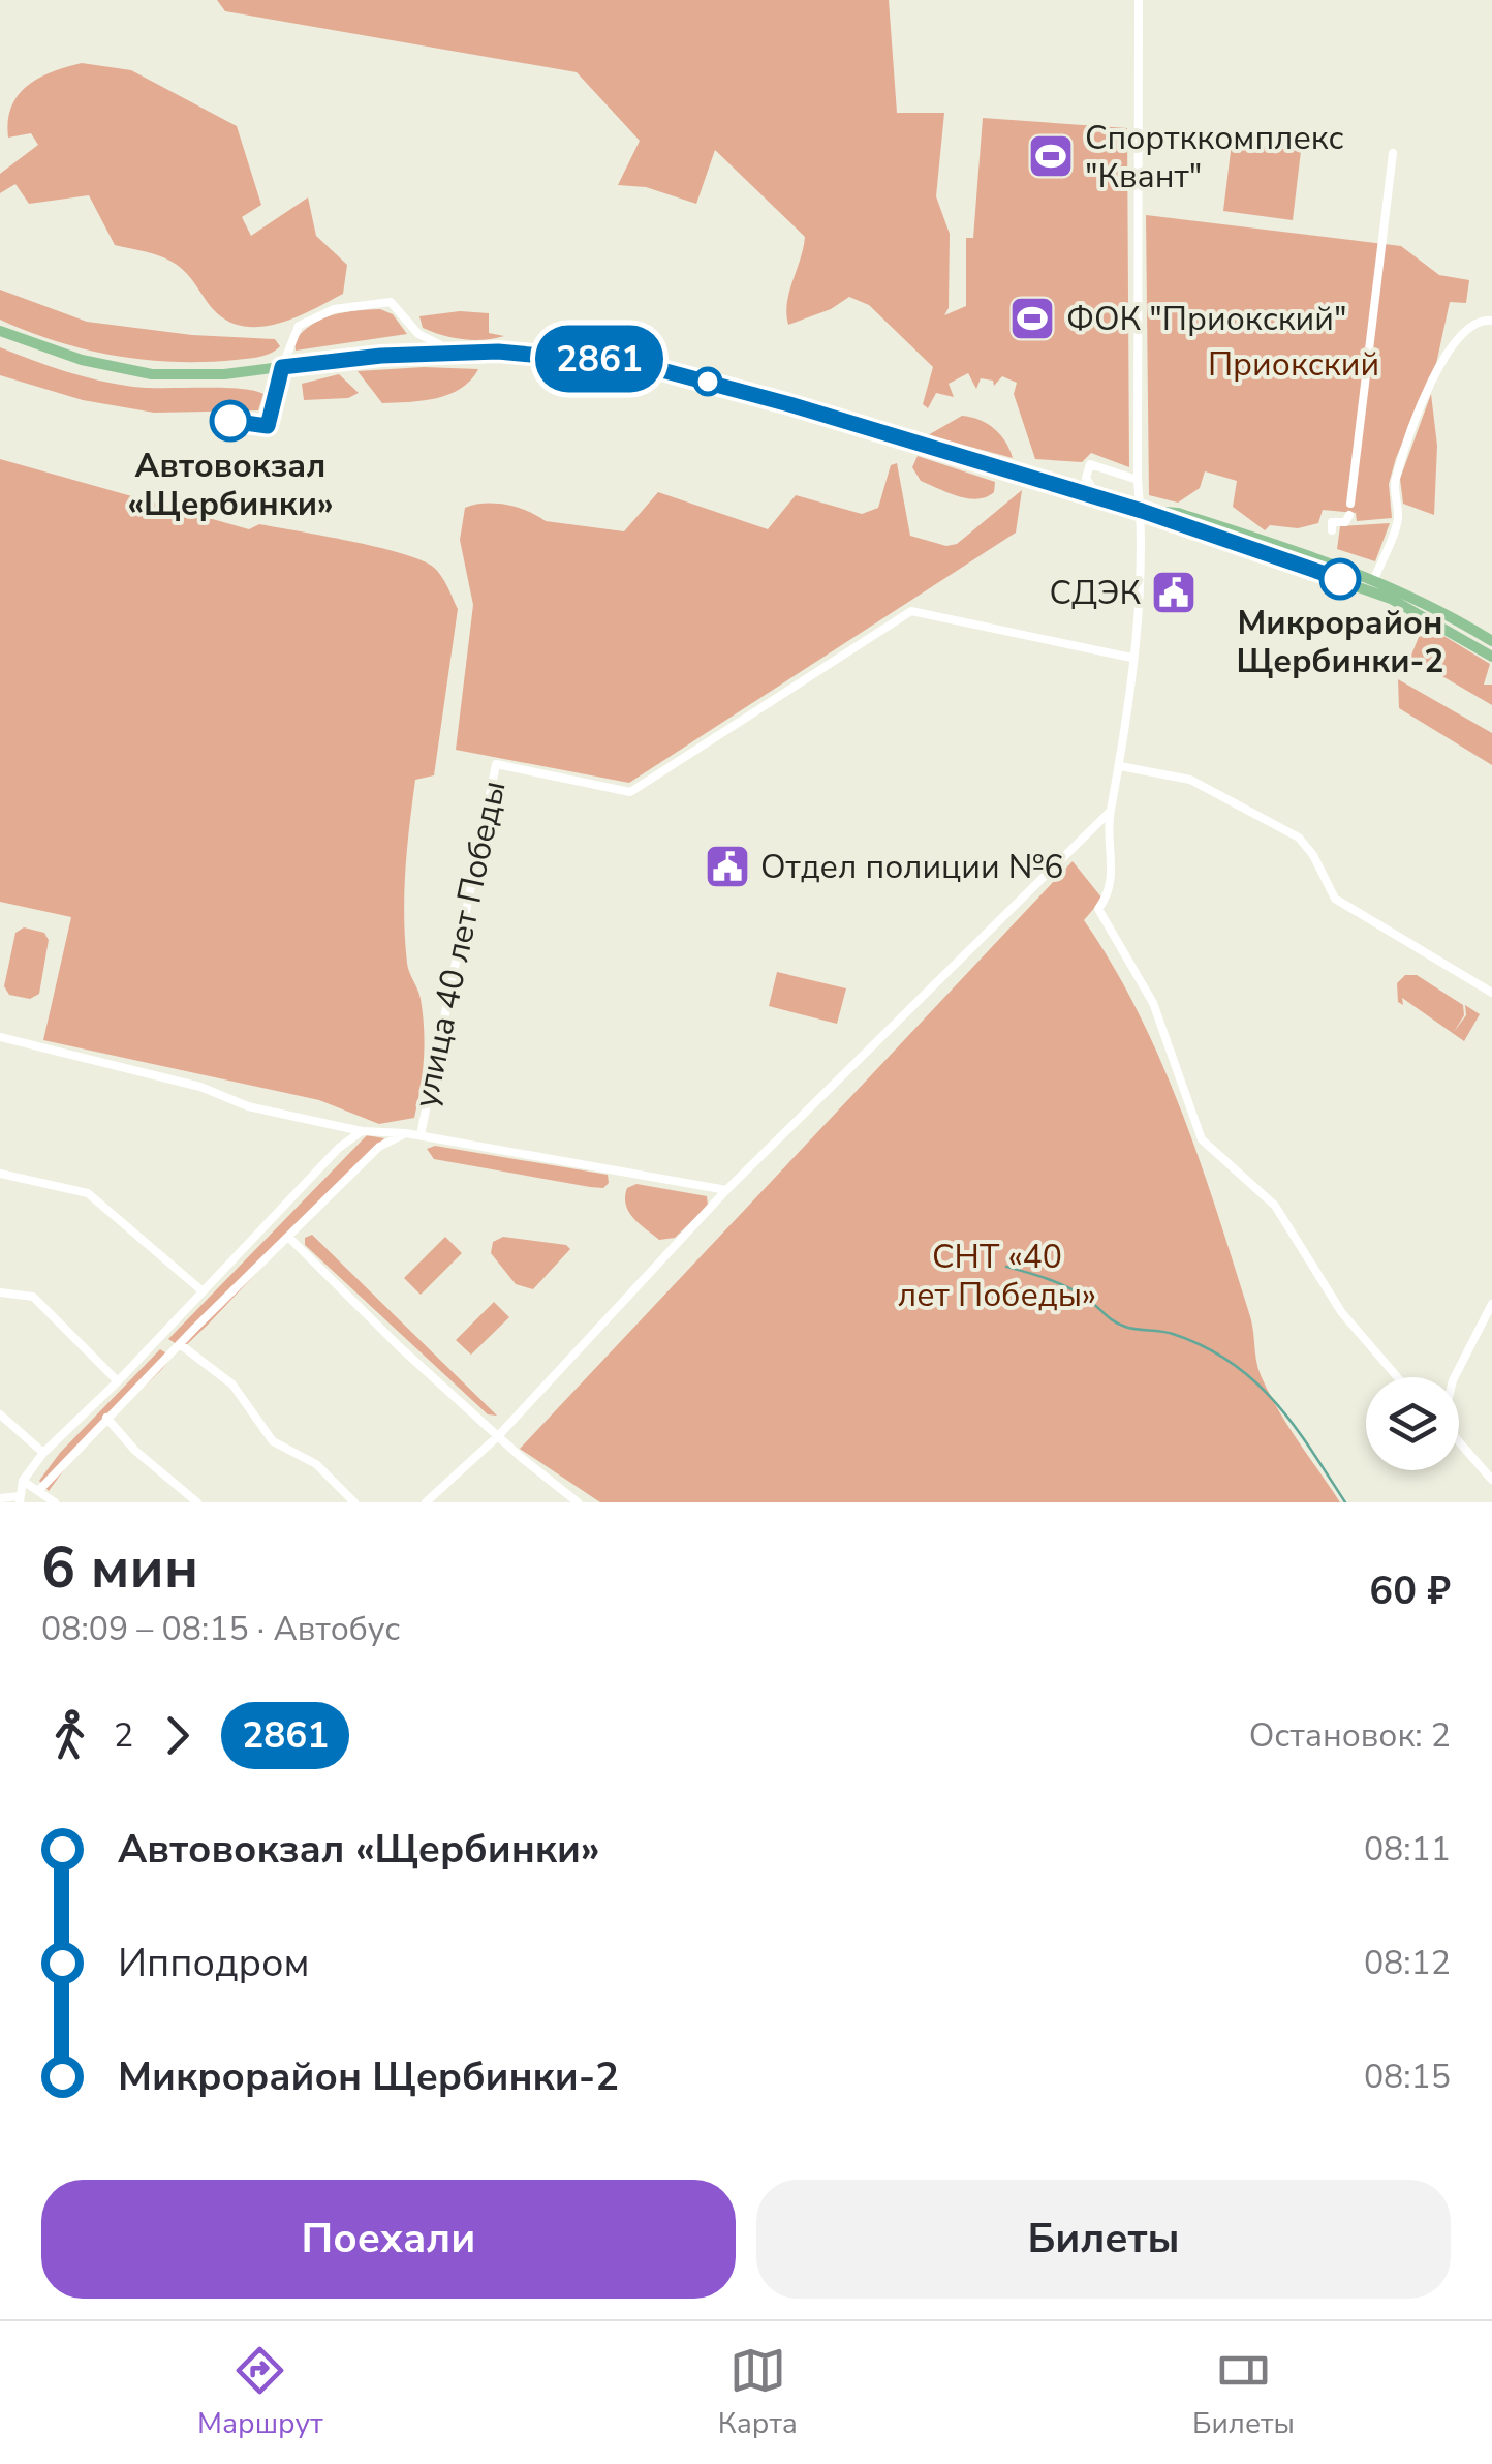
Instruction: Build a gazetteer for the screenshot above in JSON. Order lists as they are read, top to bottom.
{
  "streets": {
    "street": ["улица 40 лет Победы"]
  },
  "parks": ["Приокский", "СНТ «40 лет Победы»"],
  "places": {
    "sports": ["Спортккомплекс \"Квант\"", "ФОК \"Приокский\""],
    "other": ["Автовокзал «Щербинки»", "Микрорайон Щербинки-2"],
    "public building": ["СДЭК", "Отдел полиции №6"]
  },
  "lines": ["bus line 2861"],
  "page": {
    "on_map": "2861",
    "heading": ["6 мин", "08:09 – 08:15 · Автобус", "60 ₽"],
    "legs": ["2", "2861", "Остановок: 2"],
    "list": [
      {
        "name": "Автовокзал «Щербинки»",
        "value": "08:11"
      },
      {
        "name": "Ипподром",
        "value": "08:12"
      },
      {
        "name": "Микрорайон Щербинки-2",
        "value": "08:15"
      }
    ],
    "buttons": ["Поехали", "Билеты"],
    "tabs": ["Маршрут", "Карта", "Билеты"]
  }
}
